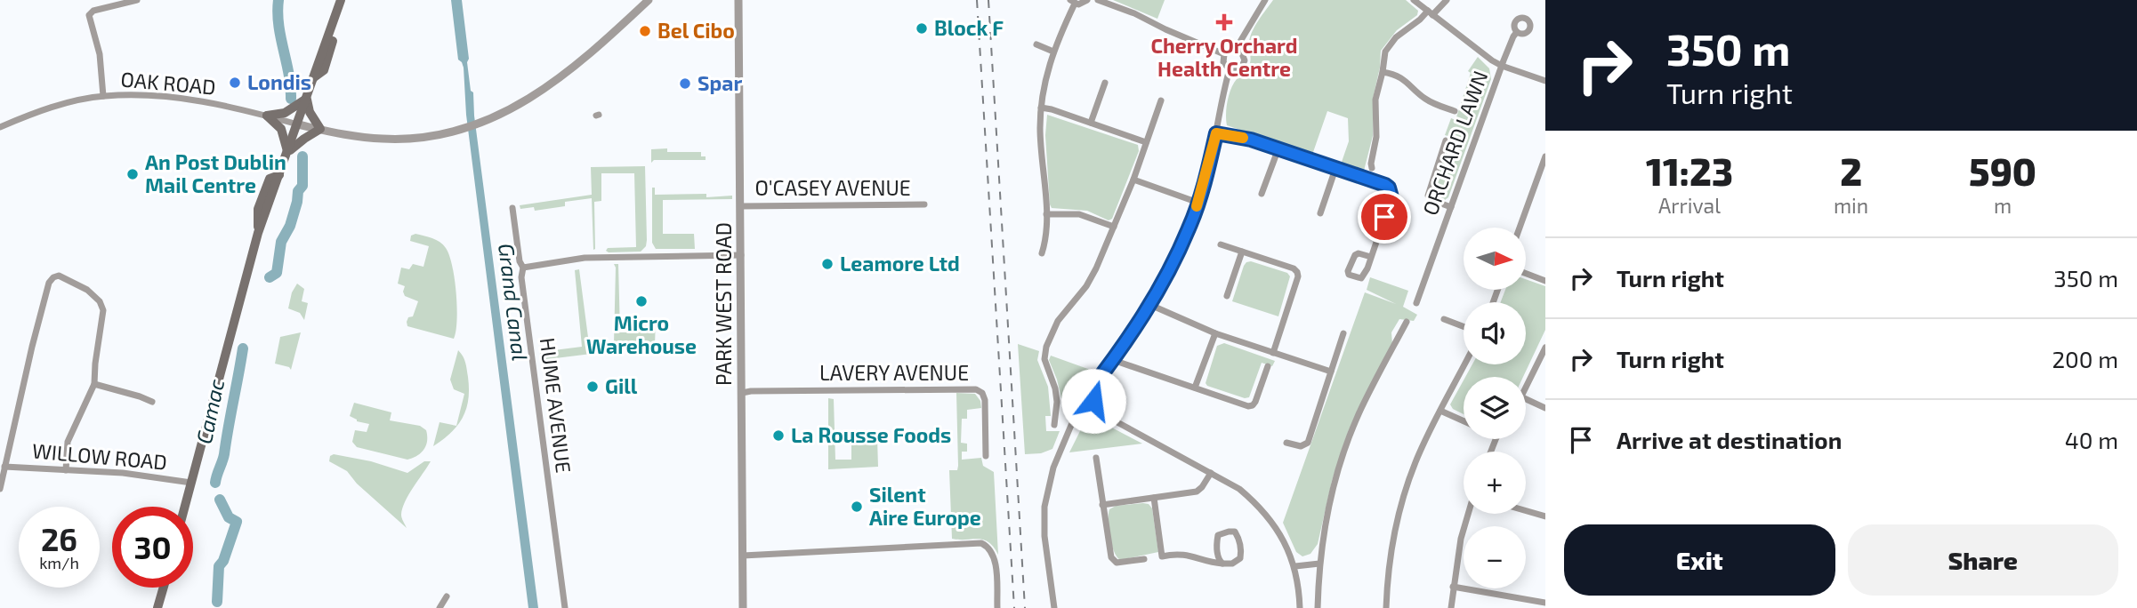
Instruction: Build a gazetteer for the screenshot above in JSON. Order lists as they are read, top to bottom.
{
  "streets": {
    "street": [
      "OAK ROAD",
      "ORCHARD LAWN",
      "O'CASEY AVENUE",
      "PARK WEST ROAD",
      "LAVERY AVENUE",
      "HUME AVENUE",
      "WILLOW ROAD"
    ]
  },
  "crossings": [
    ["O'CASEY AVENUE", "PARK WEST ROAD"],
    ["PARK WEST ROAD", "LAVERY AVENUE"]
  ],
  "water": ["Grand Canal", "Camac"],
  "places": {
    "health": ["Cherry Orchard Health Centre"],
    "other": [
      "Block F",
      "Bel Cibo",
      "Londis",
      "Spar",
      "An Post Dublin Mail Centre",
      "Leamore Ltd",
      "Micro Warehouse",
      "Gill",
      "La Rousse Foods",
      "Silent Aire Europe"
    ]
  },
  "north": "right",
  "page": {
    "turn": ["350 m", "Turn right"],
    "eta": [
      "11:23",
      "Arrival",
      "2",
      "min",
      "590",
      "m"
    ],
    "map_buttons": ["+", "−"],
    "list": [
      {
        "name": "Turn right",
        "value": "350 m"
      },
      {
        "name": "Turn right",
        "value": "200 m"
      },
      {
        "name": "Arrive at destination",
        "value": "40 m"
      }
    ],
    "speed": "26 km/h",
    "limit": "30",
    "buttons": ["Exit", "Share"]
  }
}
